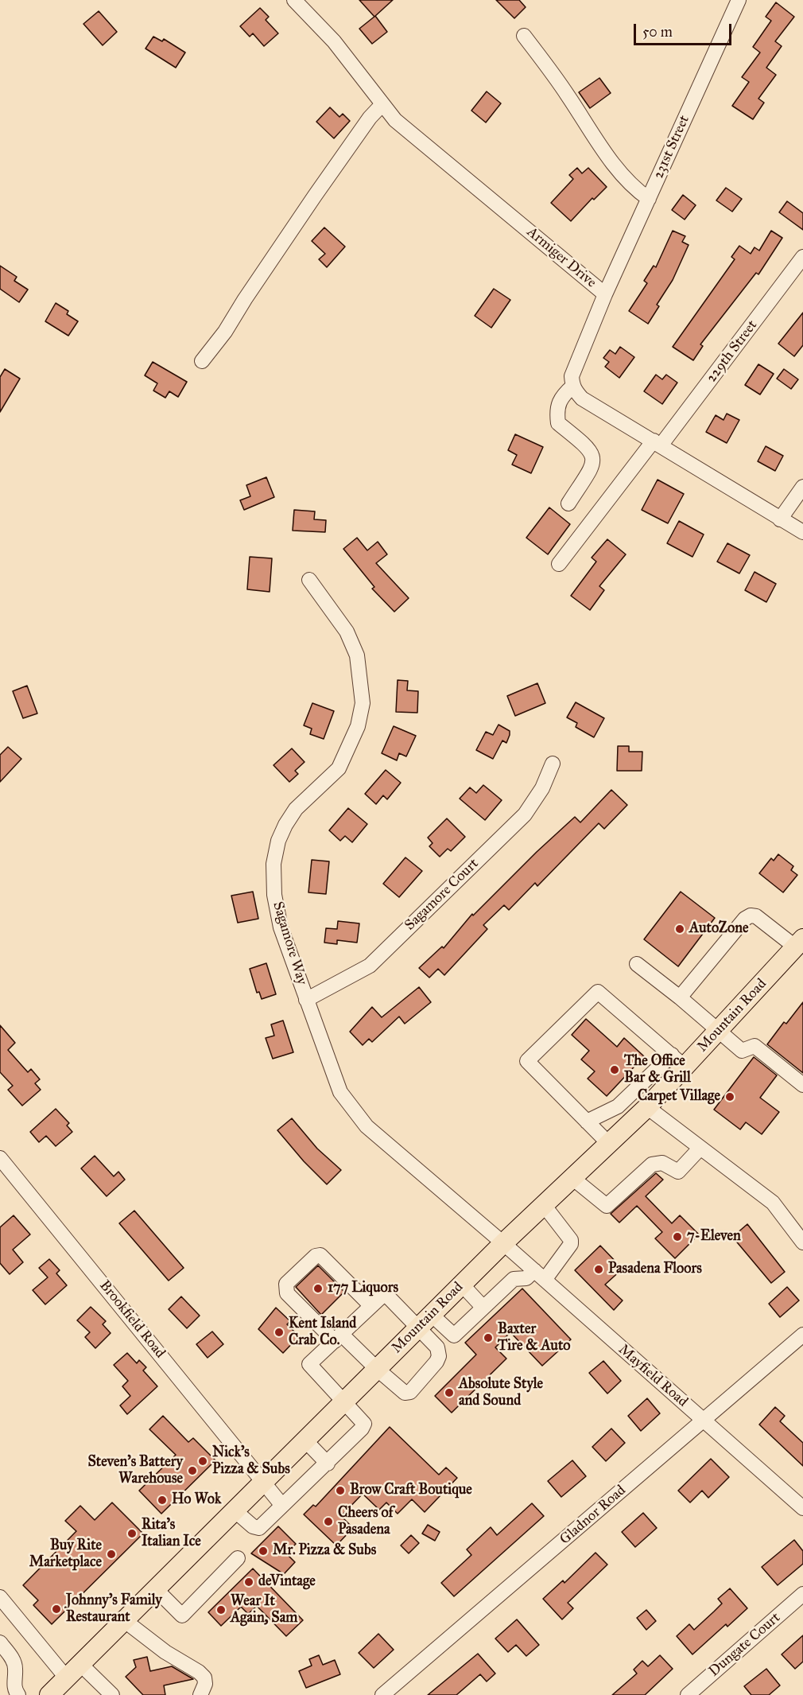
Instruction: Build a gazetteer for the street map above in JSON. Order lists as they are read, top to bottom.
{
  "streets": {
    "main road": ["Mountain Road"],
    "street": [
      "231st Street",
      "Armiger Drive",
      "229th Street",
      "Sagamore Court",
      "Sagamore Way",
      "Brookfield Road",
      "Mayfield Road",
      "Gladnor Road",
      "Dungate Court"
    ]
  },
  "crossings": [
    ["231st Street", "Armiger Drive"],
    ["Sagamore Court", "Sagamore Way"],
    ["Sagamore Way", "Mountain Road"],
    ["Sagamore Way", "Mayfield Road"],
    ["Mountain Road", "Brookfield Road"],
    ["Mountain Road", "Mayfield Road"],
    ["Mayfield Road", "Gladnor Road"]
  ],
  "places": [
    "AutoZone",
    "The Office Bar & Grill",
    "Carpet Village",
    "7-Eleven",
    "Pasadena Floors",
    "177 Liquors",
    "Kent Island Crab Co.",
    "Baxter Tire & Auto",
    "Absolute Style and Sound",
    "Nick's Pizza & Subs",
    "Steven's Battery Warehouse",
    "Brow Craft Boutique",
    "Ho Wok",
    "Cheers of Pasadena",
    "Rita's Italian Ice",
    "Mr. Pizza & Subs",
    "Buy Rite Marketplace",
    "deVintage",
    "Johnny's Family Restaurant",
    "Wear It Again, Sam"
  ],
  "scale_bar": "50 m"
}
